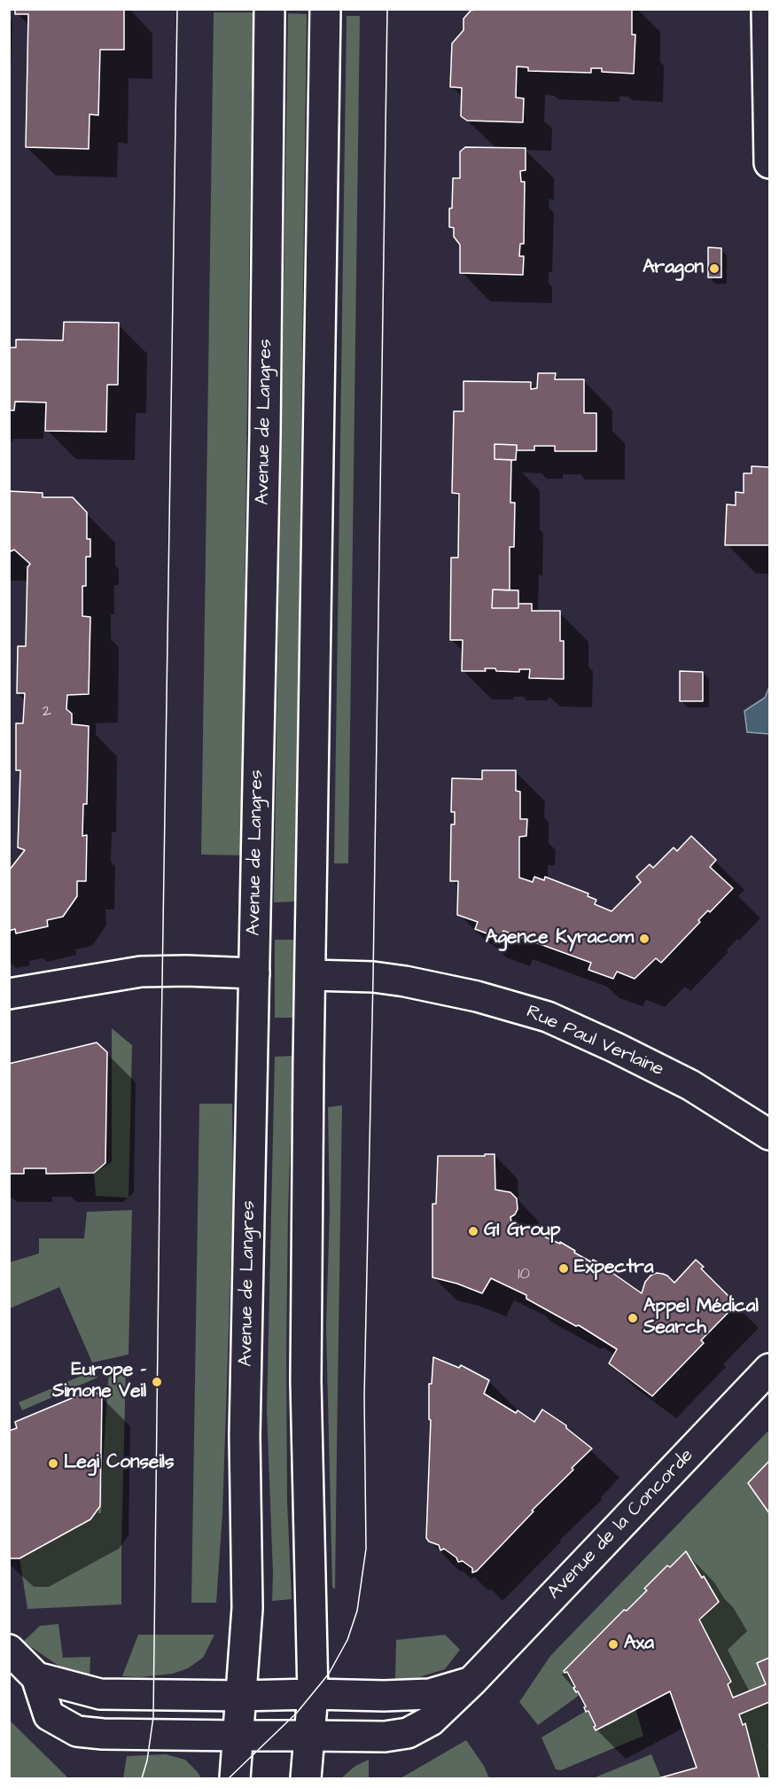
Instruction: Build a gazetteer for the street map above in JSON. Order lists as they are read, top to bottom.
{
  "streets": {
    "main road": ["Avenue de Langres", "Rue Paul Verlaine", "Avenue de la Concorde"]
  },
  "crossings": [
    ["Avenue de Langres", "Avenue de la Concorde"]
  ],
  "places": [
    "Aragon",
    "Agence Kyracom",
    "GI Group",
    "Expectra",
    "Appel Médical Search",
    "Europe - Simone Veil",
    "Legi Conseils",
    "Axa"
  ],
  "house_numbers": ["2", "10"]
}
